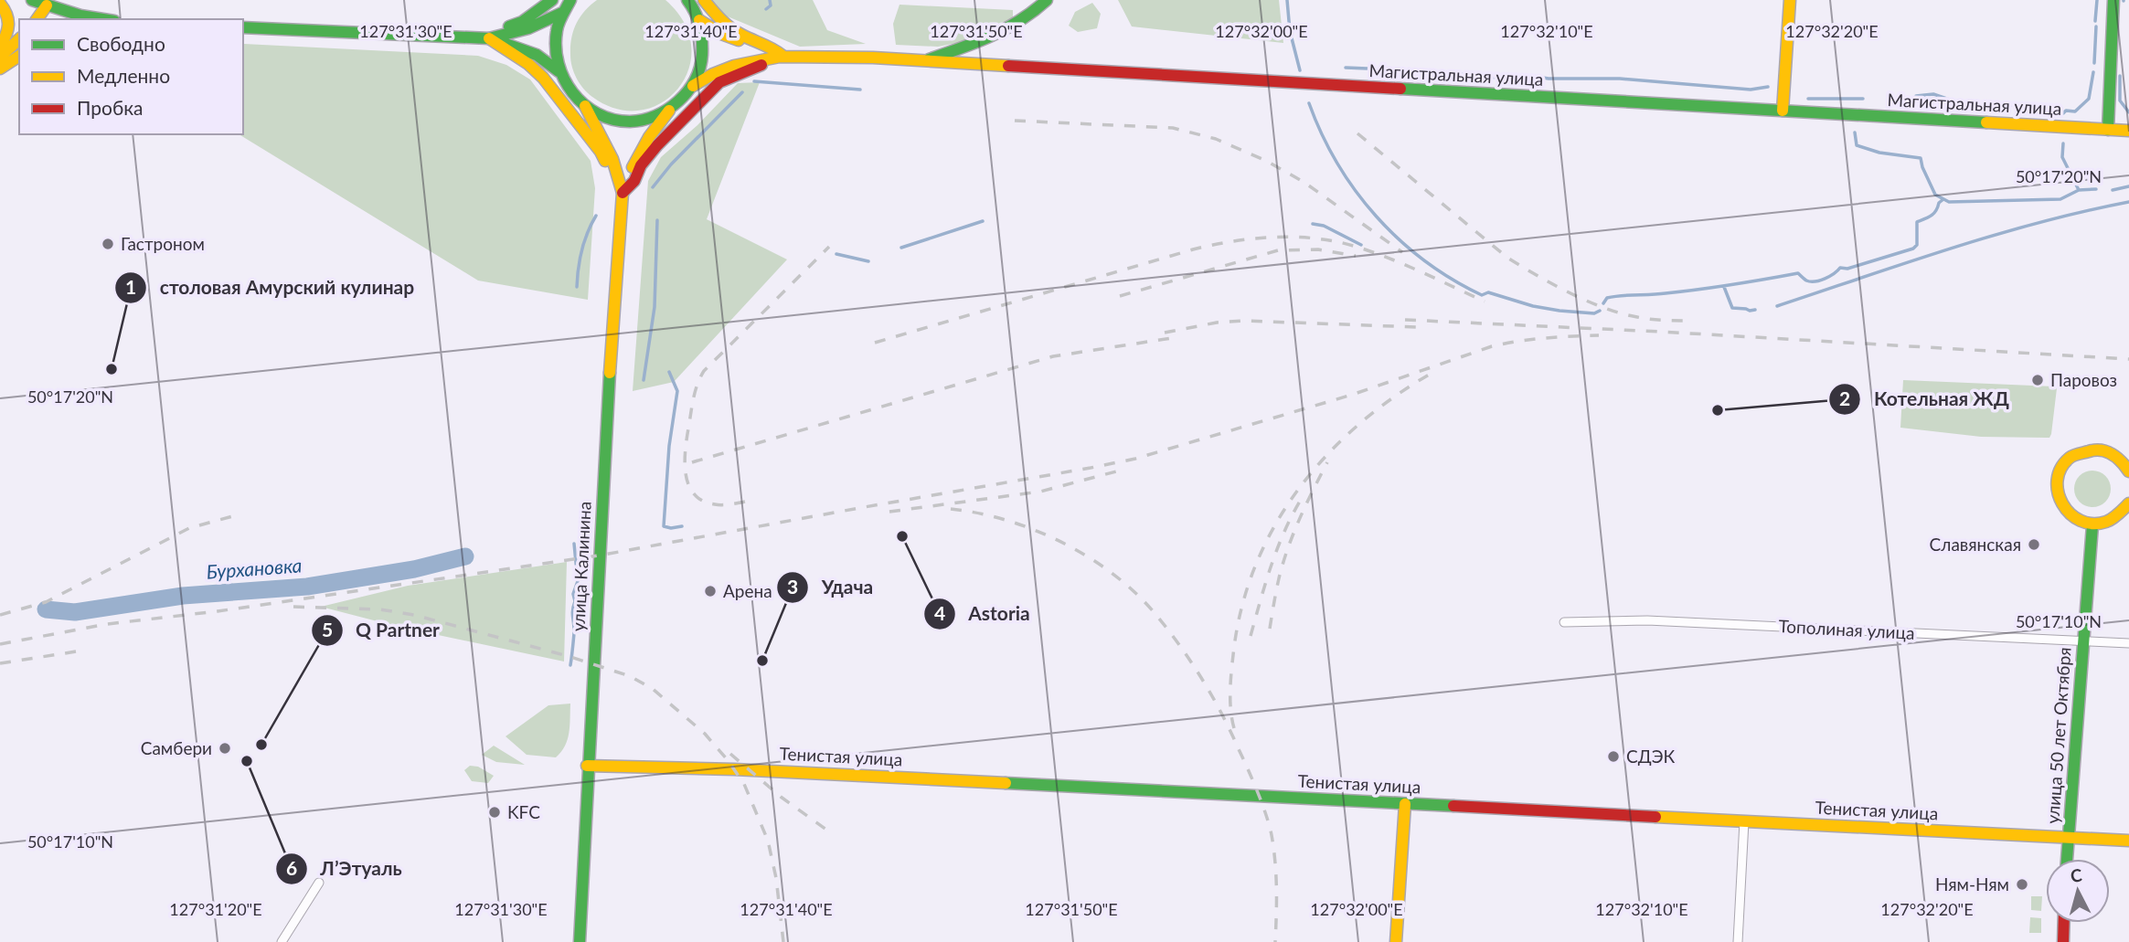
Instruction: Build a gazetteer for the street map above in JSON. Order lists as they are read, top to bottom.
{
  "streets": {
    "main road": [
      "Магистральная улица",
      "улица Калинина",
      "улица 50 лет Октября",
      "Тенистая улица"
    ],
    "street": ["Тополиная улица"]
  },
  "crossings": [
    ["улица Калинина", "Тенистая улица"],
    ["Тополиная улица", "улица 50 лет Октября"],
    ["улица 50 лет Октября", "Тенистая улица"]
  ],
  "water": ["Бурхановка"],
  "places": [
    "Гастроном",
    "столовая Амурский кулинар",
    "Паровоз",
    "Котельная ЖД",
    "Astoria",
    "Славянская",
    "Арена",
    "Удача",
    "Q Partner",
    "Самбери",
    "СДЭК",
    "Л’Этуаль",
    "KFC",
    "Ням-Ням"
  ],
  "legend": ["Свободно", "Медленно", "Пробка"],
  "north": "top",
  "coordinates": [
    "127°31'30\"E",
    "127°31'40\"E",
    "127°31'50\"E",
    "127°32'00\"E",
    "127°32'10\"E",
    "127°32'20\"E",
    "50°17'20\"N",
    "50°17'10\"N",
    "127°31'20\"E"
  ]
}
